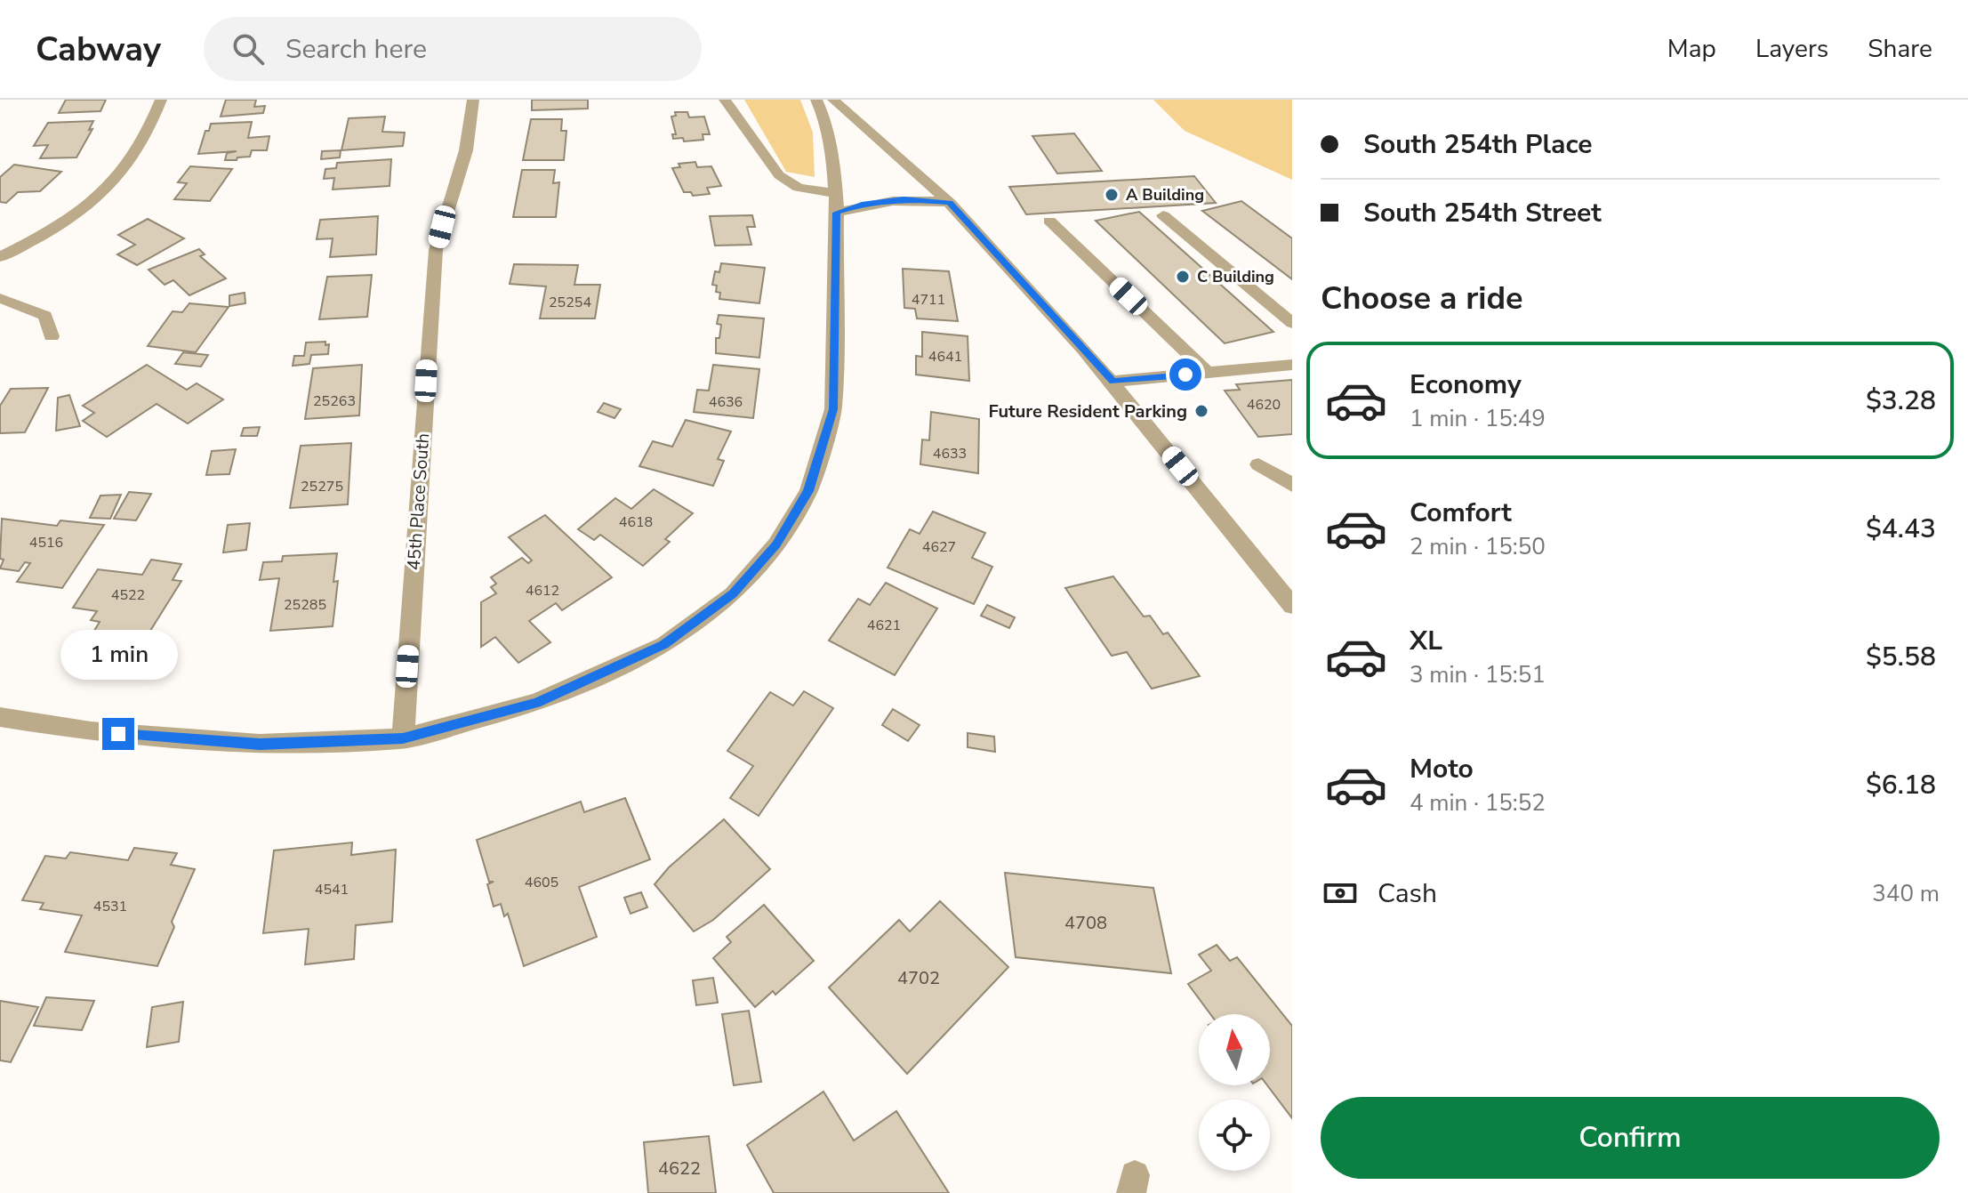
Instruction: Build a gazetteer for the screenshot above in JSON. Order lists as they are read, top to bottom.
{
  "streets": {
    "street": ["45th Place South"]
  },
  "places": ["A Building", "C Building", "Future Resident Parking"],
  "house_numbers": [
    "4711",
    "25254",
    "4641",
    "25263",
    "4636",
    "4620",
    "4633",
    "25275",
    "4618",
    "4516",
    "4627",
    "4612",
    "4522",
    "25285",
    "4621",
    "4605",
    "4541",
    "4531",
    "4708",
    "4702",
    "4622"
  ],
  "north": "top",
  "page": {
    "header": "Cabway",
    "search": "Search here",
    "nav": ["Map", "Layers", "Share"],
    "banner": ["South 254th Place", "South 254th Street"],
    "heading": "Choose a ride",
    "list": [
      {
        "name": "Economy",
        "note": "1 min · 15:49",
        "value": "$3.28"
      },
      {
        "name": "Comfort",
        "note": "2 min · 15:50",
        "value": "$4.43"
      },
      {
        "name": "XL",
        "note": "3 min · 15:51",
        "value": "$5.58"
      },
      {
        "name": "Moto",
        "note": "4 min · 15:52",
        "value": "$6.18"
      }
    ],
    "bubble": "1 min",
    "pay": ["Cash", "340 m"],
    "buttons": "Confirm"
  }
}
